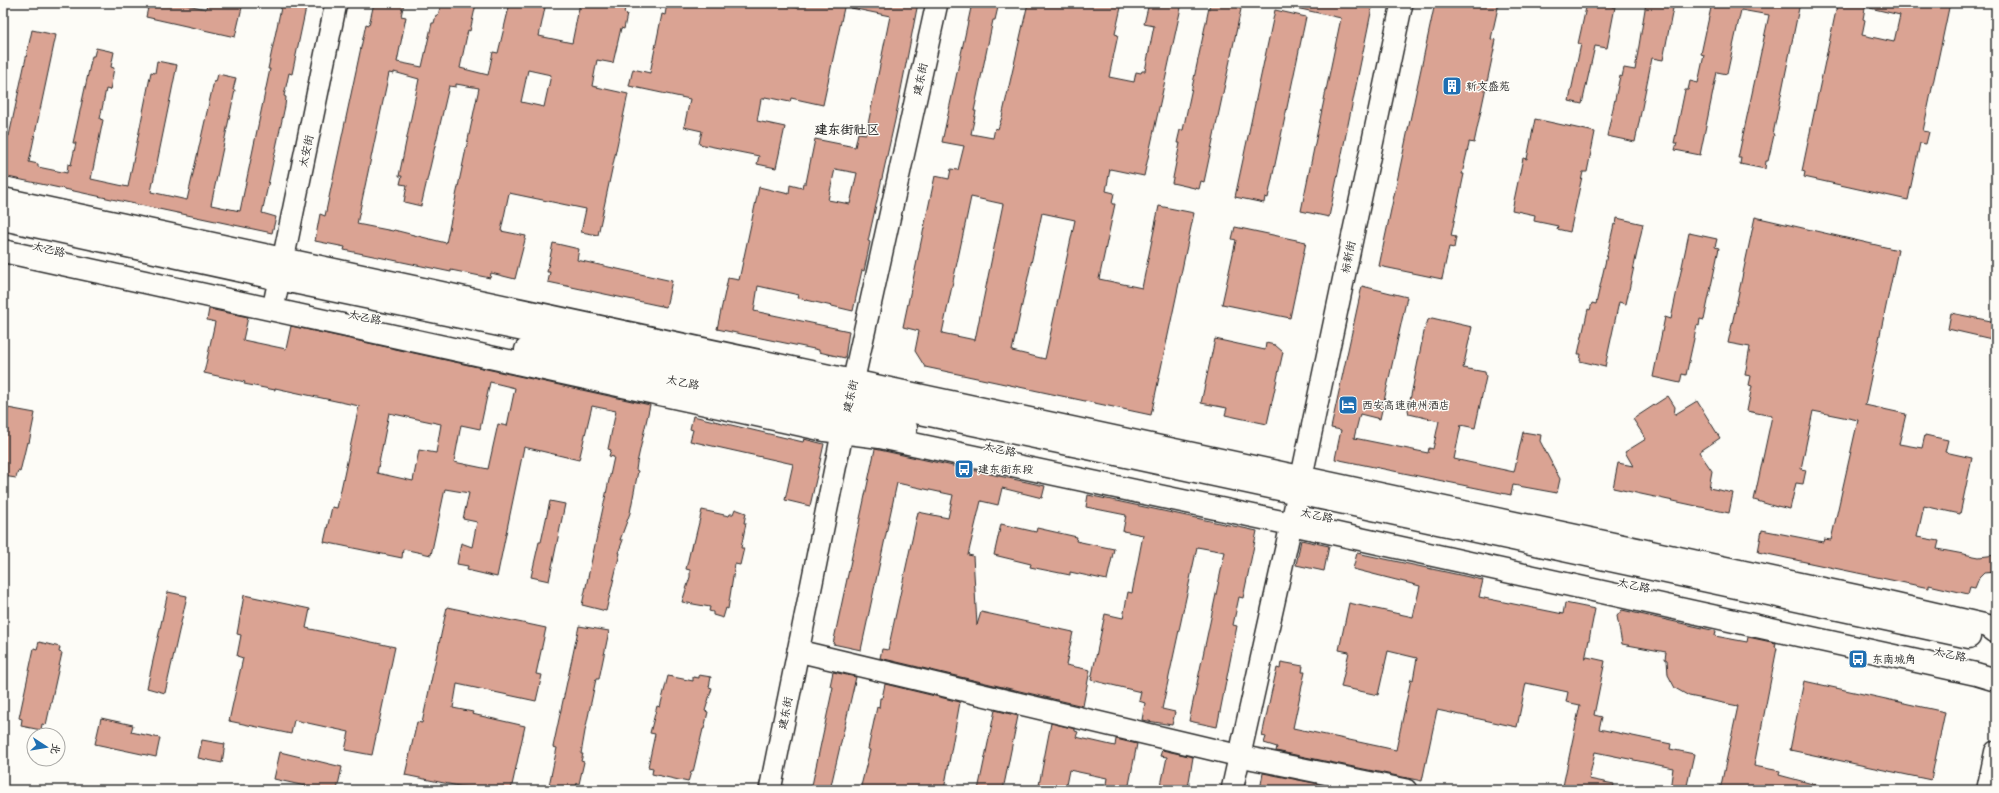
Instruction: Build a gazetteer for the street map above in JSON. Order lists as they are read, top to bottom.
{
  "streets": {
    "main road": ["太乙路"],
    "street": ["建东街", "太安街", "标新街"]
  },
  "crossings": [
    ["建东街", "太乙路"],
    ["太安街", "太乙路"],
    ["太乙路", "标新街"]
  ],
  "districts": ["建东街社区"],
  "places": {
    "building": ["新文盛苑"],
    "hotel": ["西安高速神州酒店"],
    "bus stop": ["建东街东段", "东南城角"]
  },
  "north": "right"
}
